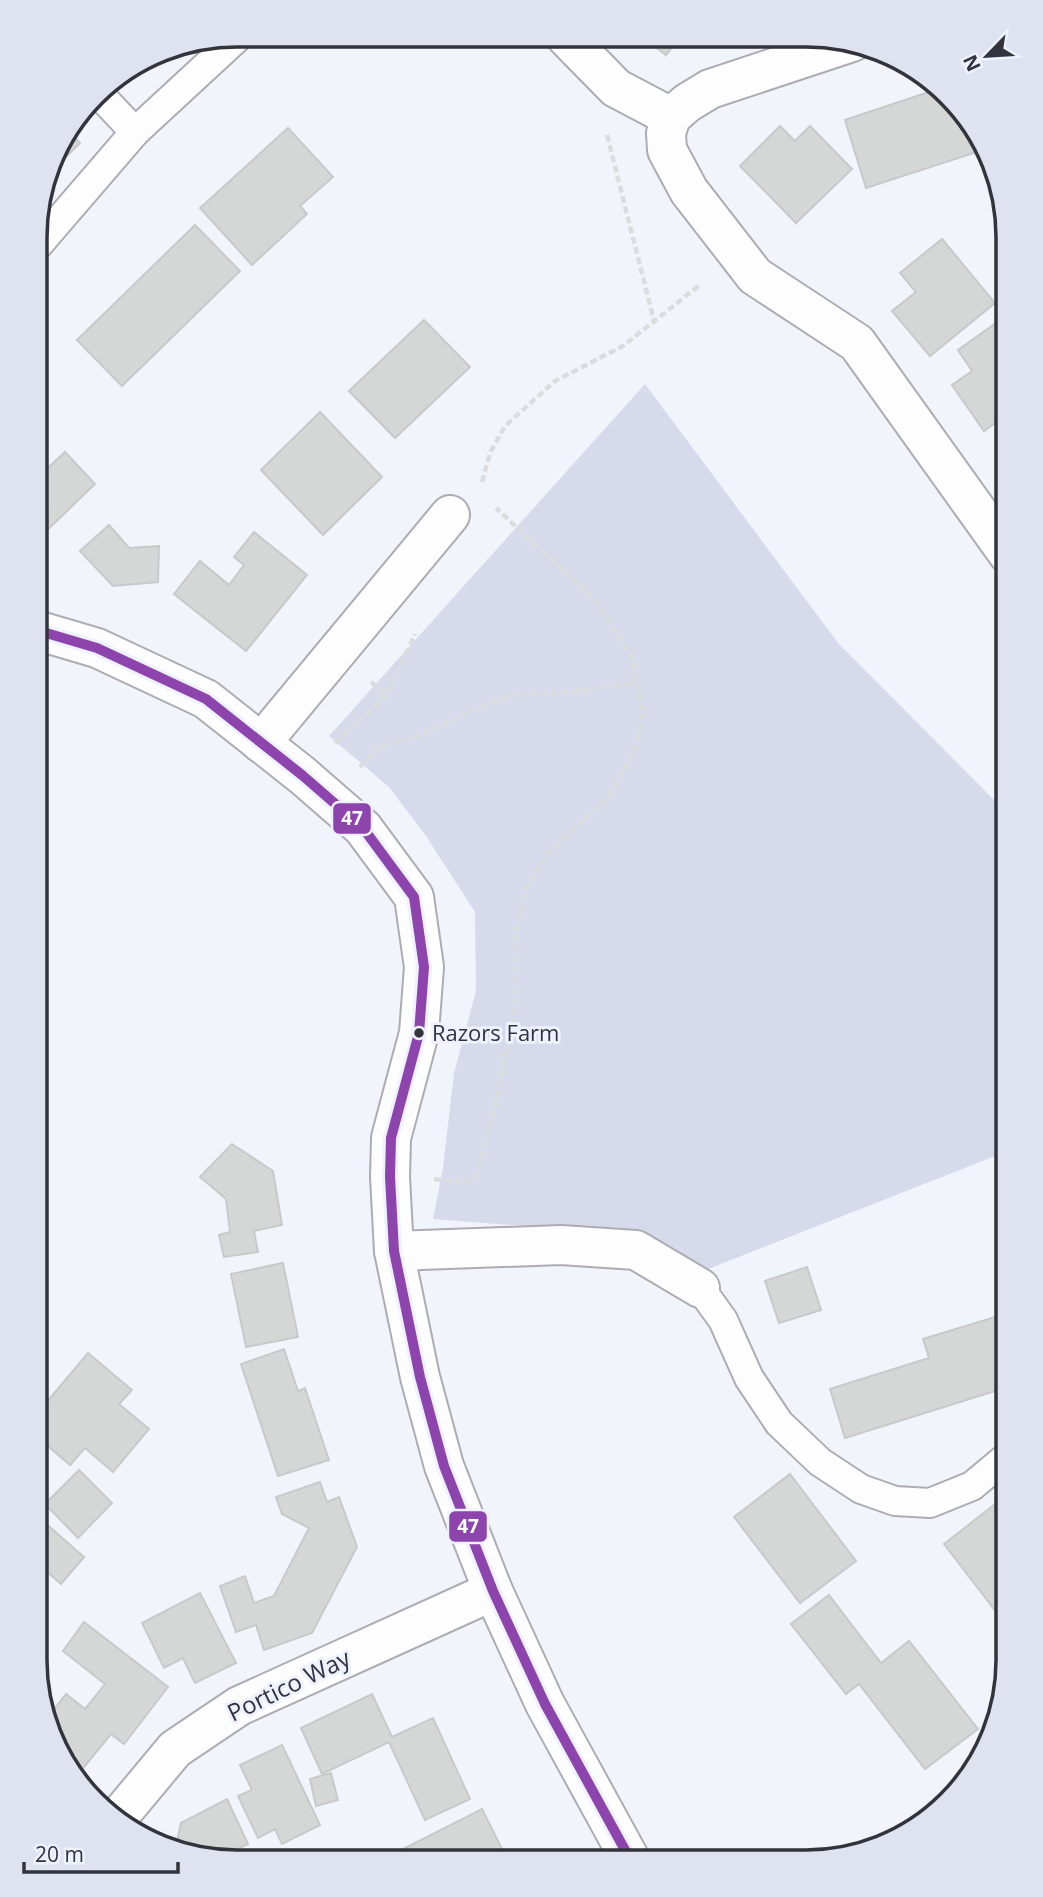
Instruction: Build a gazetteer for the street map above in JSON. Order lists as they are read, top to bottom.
{
  "streets": {
    "street": ["Portico Way"]
  },
  "places": ["Razors Farm"],
  "lines": ["transit line 47"],
  "scale_bar": "20 m",
  "north": "bottom left"
}
